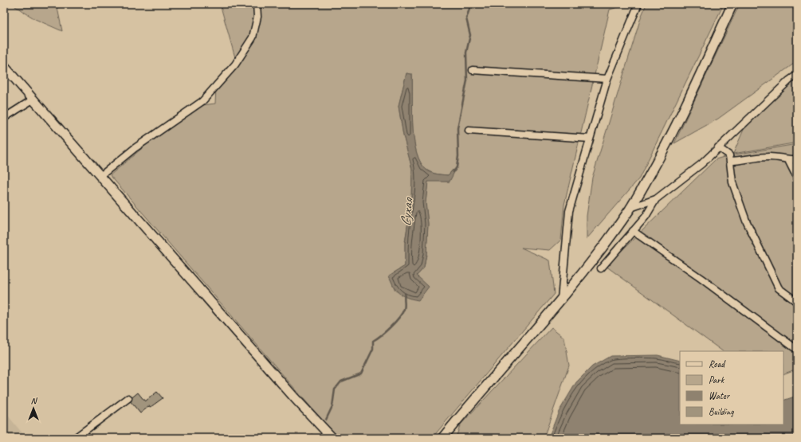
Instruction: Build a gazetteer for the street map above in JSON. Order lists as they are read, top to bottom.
{
  "water": ["Сухая"],
  "legend": [
    "Road",
    "Park",
    "Water",
    "Building"
  ],
  "north": "top"
}
